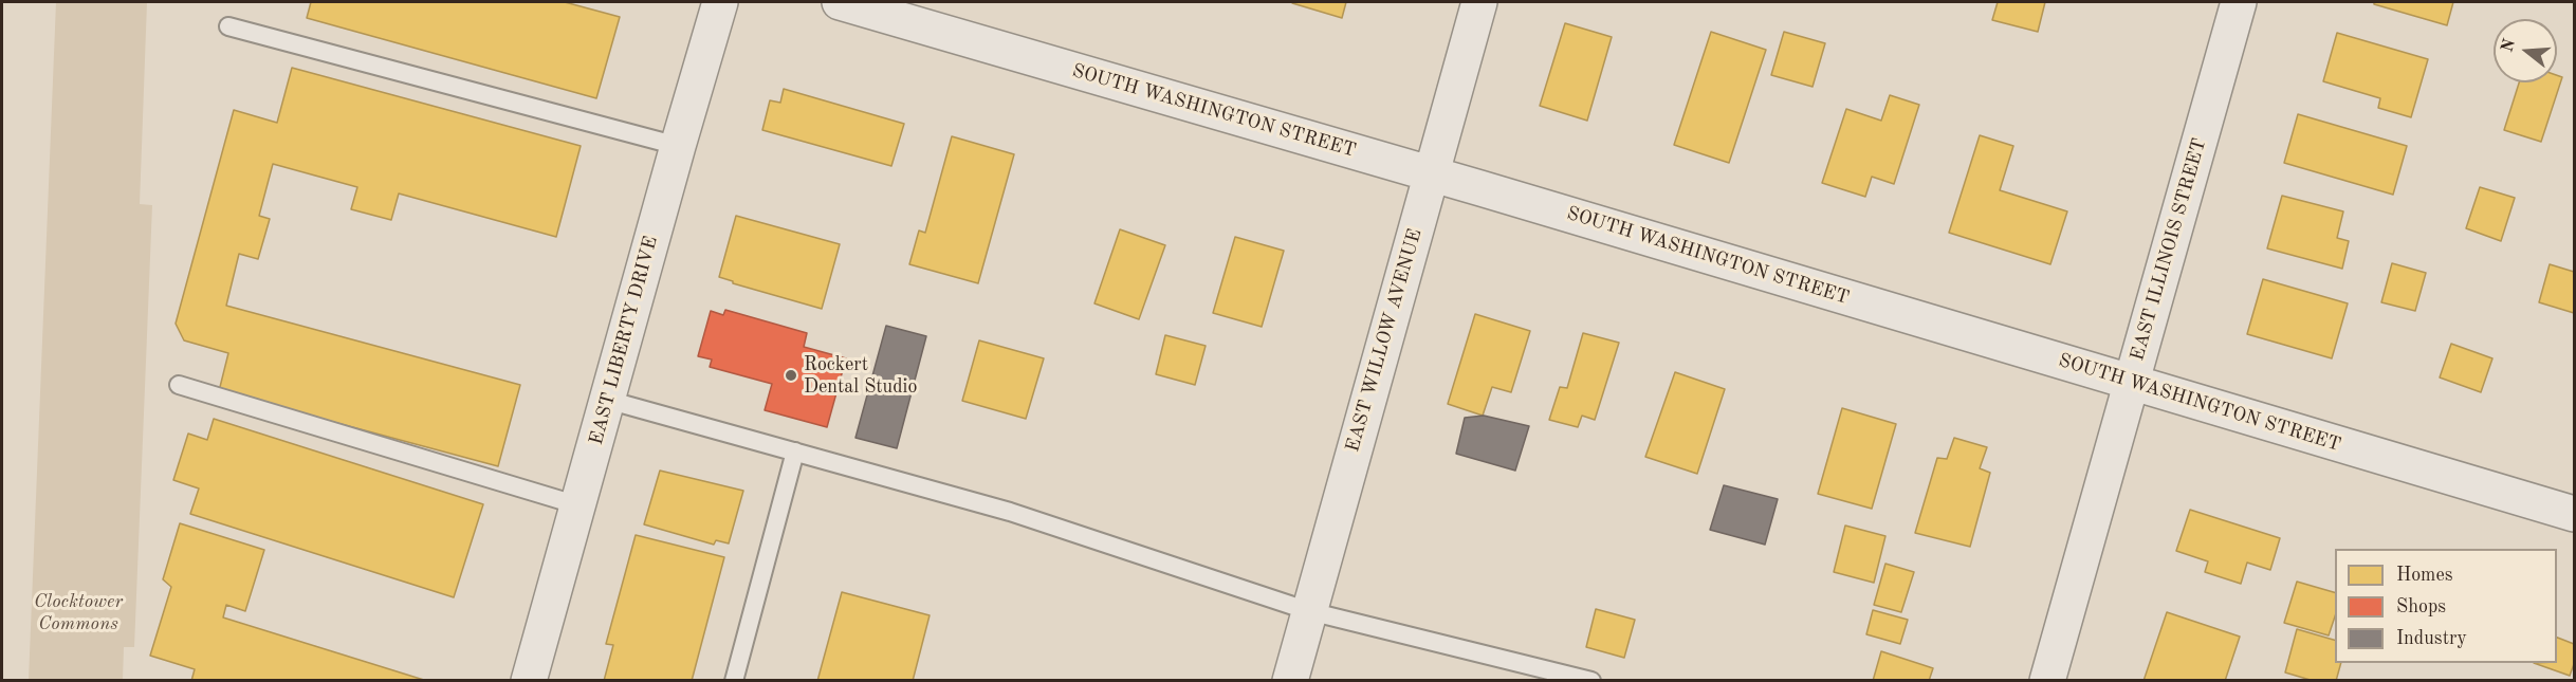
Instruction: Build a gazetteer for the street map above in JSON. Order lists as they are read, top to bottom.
{
  "streets": {
    "street": [
      "SOUTH WASHINGTON STREET",
      "EAST ILLINOIS STREET",
      "EAST LIBERTY DRIVE",
      "EAST WILLOW AVENUE"
    ]
  },
  "crossings": [
    ["SOUTH WASHINGTON STREET", "EAST ILLINOIS STREET"],
    ["SOUTH WASHINGTON STREET", "EAST WILLOW AVENUE"]
  ],
  "parks": ["Clocktower Commons"],
  "places": ["Rockert Dental Studio"],
  "legend": ["Homes", "Shops", "Industry"],
  "north": "left"
}
